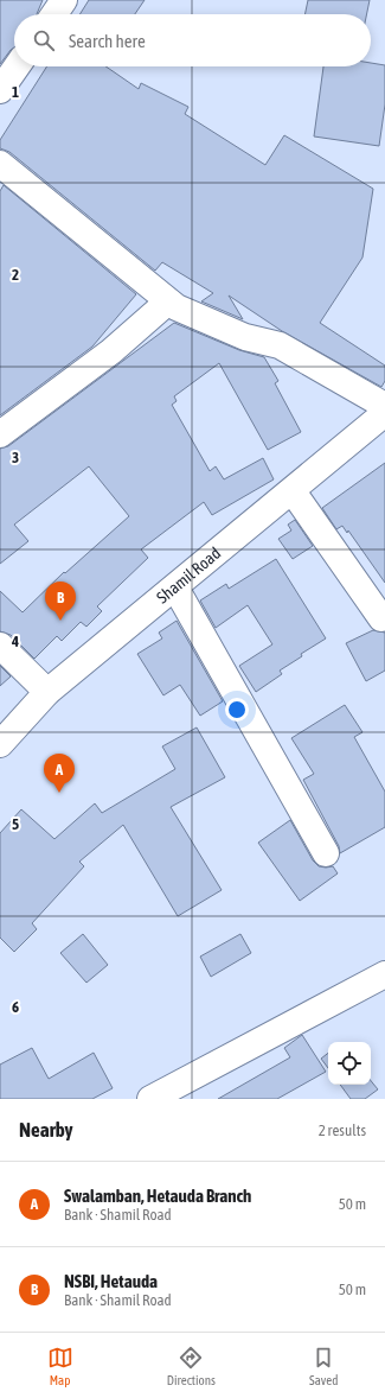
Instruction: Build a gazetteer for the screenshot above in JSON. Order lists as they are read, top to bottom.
{
  "streets": {
    "street": ["Shamil Road"]
  },
  "page": {
    "search": "Search here",
    "pins": ["B", "A"],
    "heading": ["Nearby", "2 results"],
    "list": [
      {
        "mark": "A",
        "name": "Swalamban, Hetauda Branch",
        "note": "Bank · Shamil Road",
        "value": "50 m"
      },
      {
        "mark": "B",
        "name": "NSBI, Hetauda",
        "note": "Bank · Shamil Road",
        "value": "50 m"
      }
    ],
    "nav": ["Map", "Directions", "Saved"]
  },
  "grid": {
    "rows": [
      "1",
      "2",
      "3",
      "4",
      "5",
      "6"
    ]
  }
}
